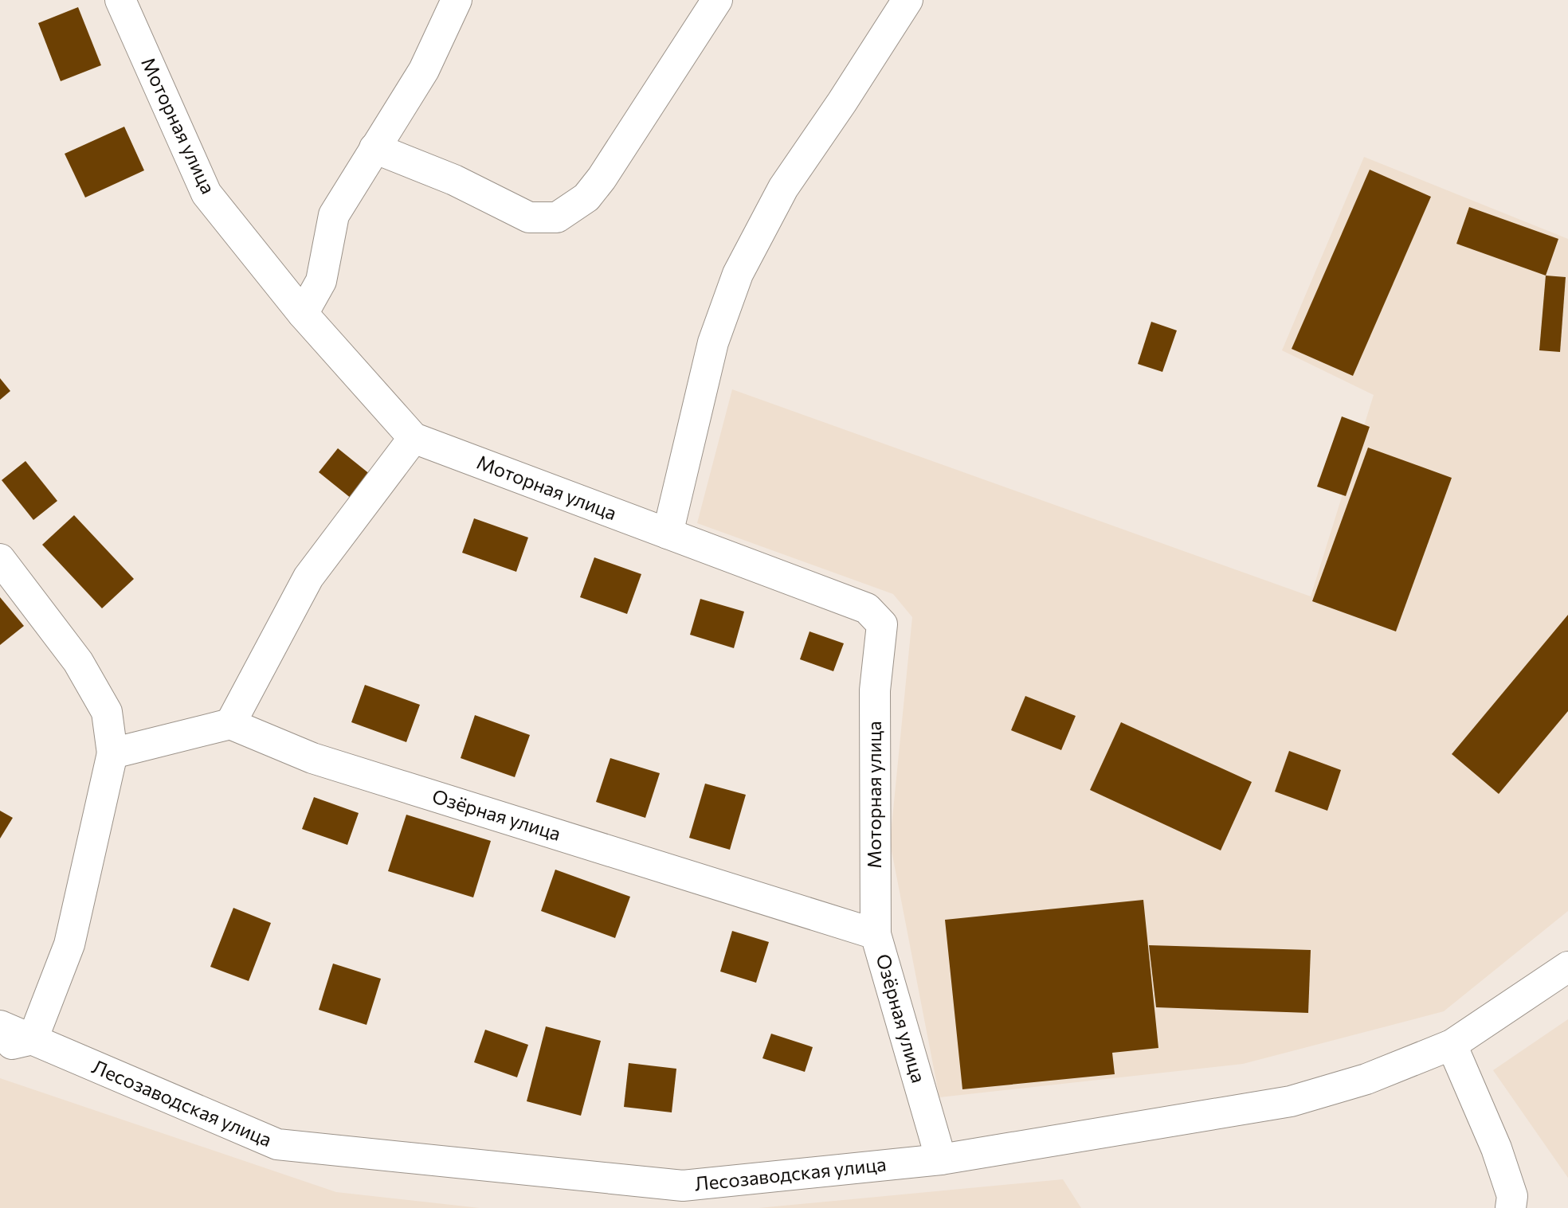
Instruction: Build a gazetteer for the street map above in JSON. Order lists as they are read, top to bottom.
{
  "streets": {
    "street": ["Моторная улица", "Озёрная улица", "Лесозаводская улица"]
  },
  "crossings": [
    ["Моторная улица", "Озёрная улица"],
    ["Озёрная улица", "Лесозаводская улица"]
  ]
}
